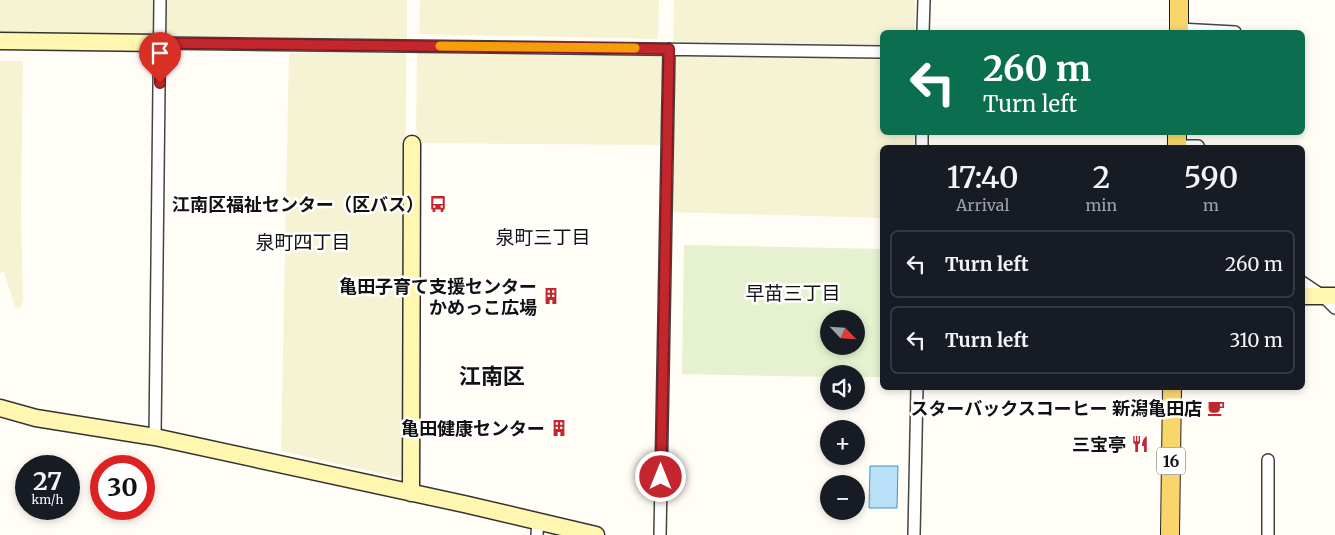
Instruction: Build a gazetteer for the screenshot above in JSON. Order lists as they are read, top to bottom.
{
  "streets": {
    "main road": ["16"]
  },
  "districts": [
    "泉町三丁目",
    "泉町四丁目",
    "早苗三丁目",
    "江南区"
  ],
  "places": {
    "bus stop": ["江南区福祉センター（区バス）"],
    "building": ["亀田子育て支援センター かめっこ広場", "亀田健康センター"],
    "cafe": ["スターバックスコーヒー 新潟亀田店"],
    "restaurant": ["三宝亭"]
  },
  "north": "bottom right",
  "page": {
    "turn": ["260 m", "Turn left"],
    "eta": [
      "17:40",
      "Arrival",
      "2",
      "min",
      "590",
      "m"
    ],
    "list": [
      {
        "name": "Turn left",
        "value": "260 m"
      },
      {
        "name": "Turn left",
        "value": "310 m"
      }
    ],
    "map_buttons": ["+", "−"],
    "speed": "27 km/h",
    "limit": "30"
  }
}
